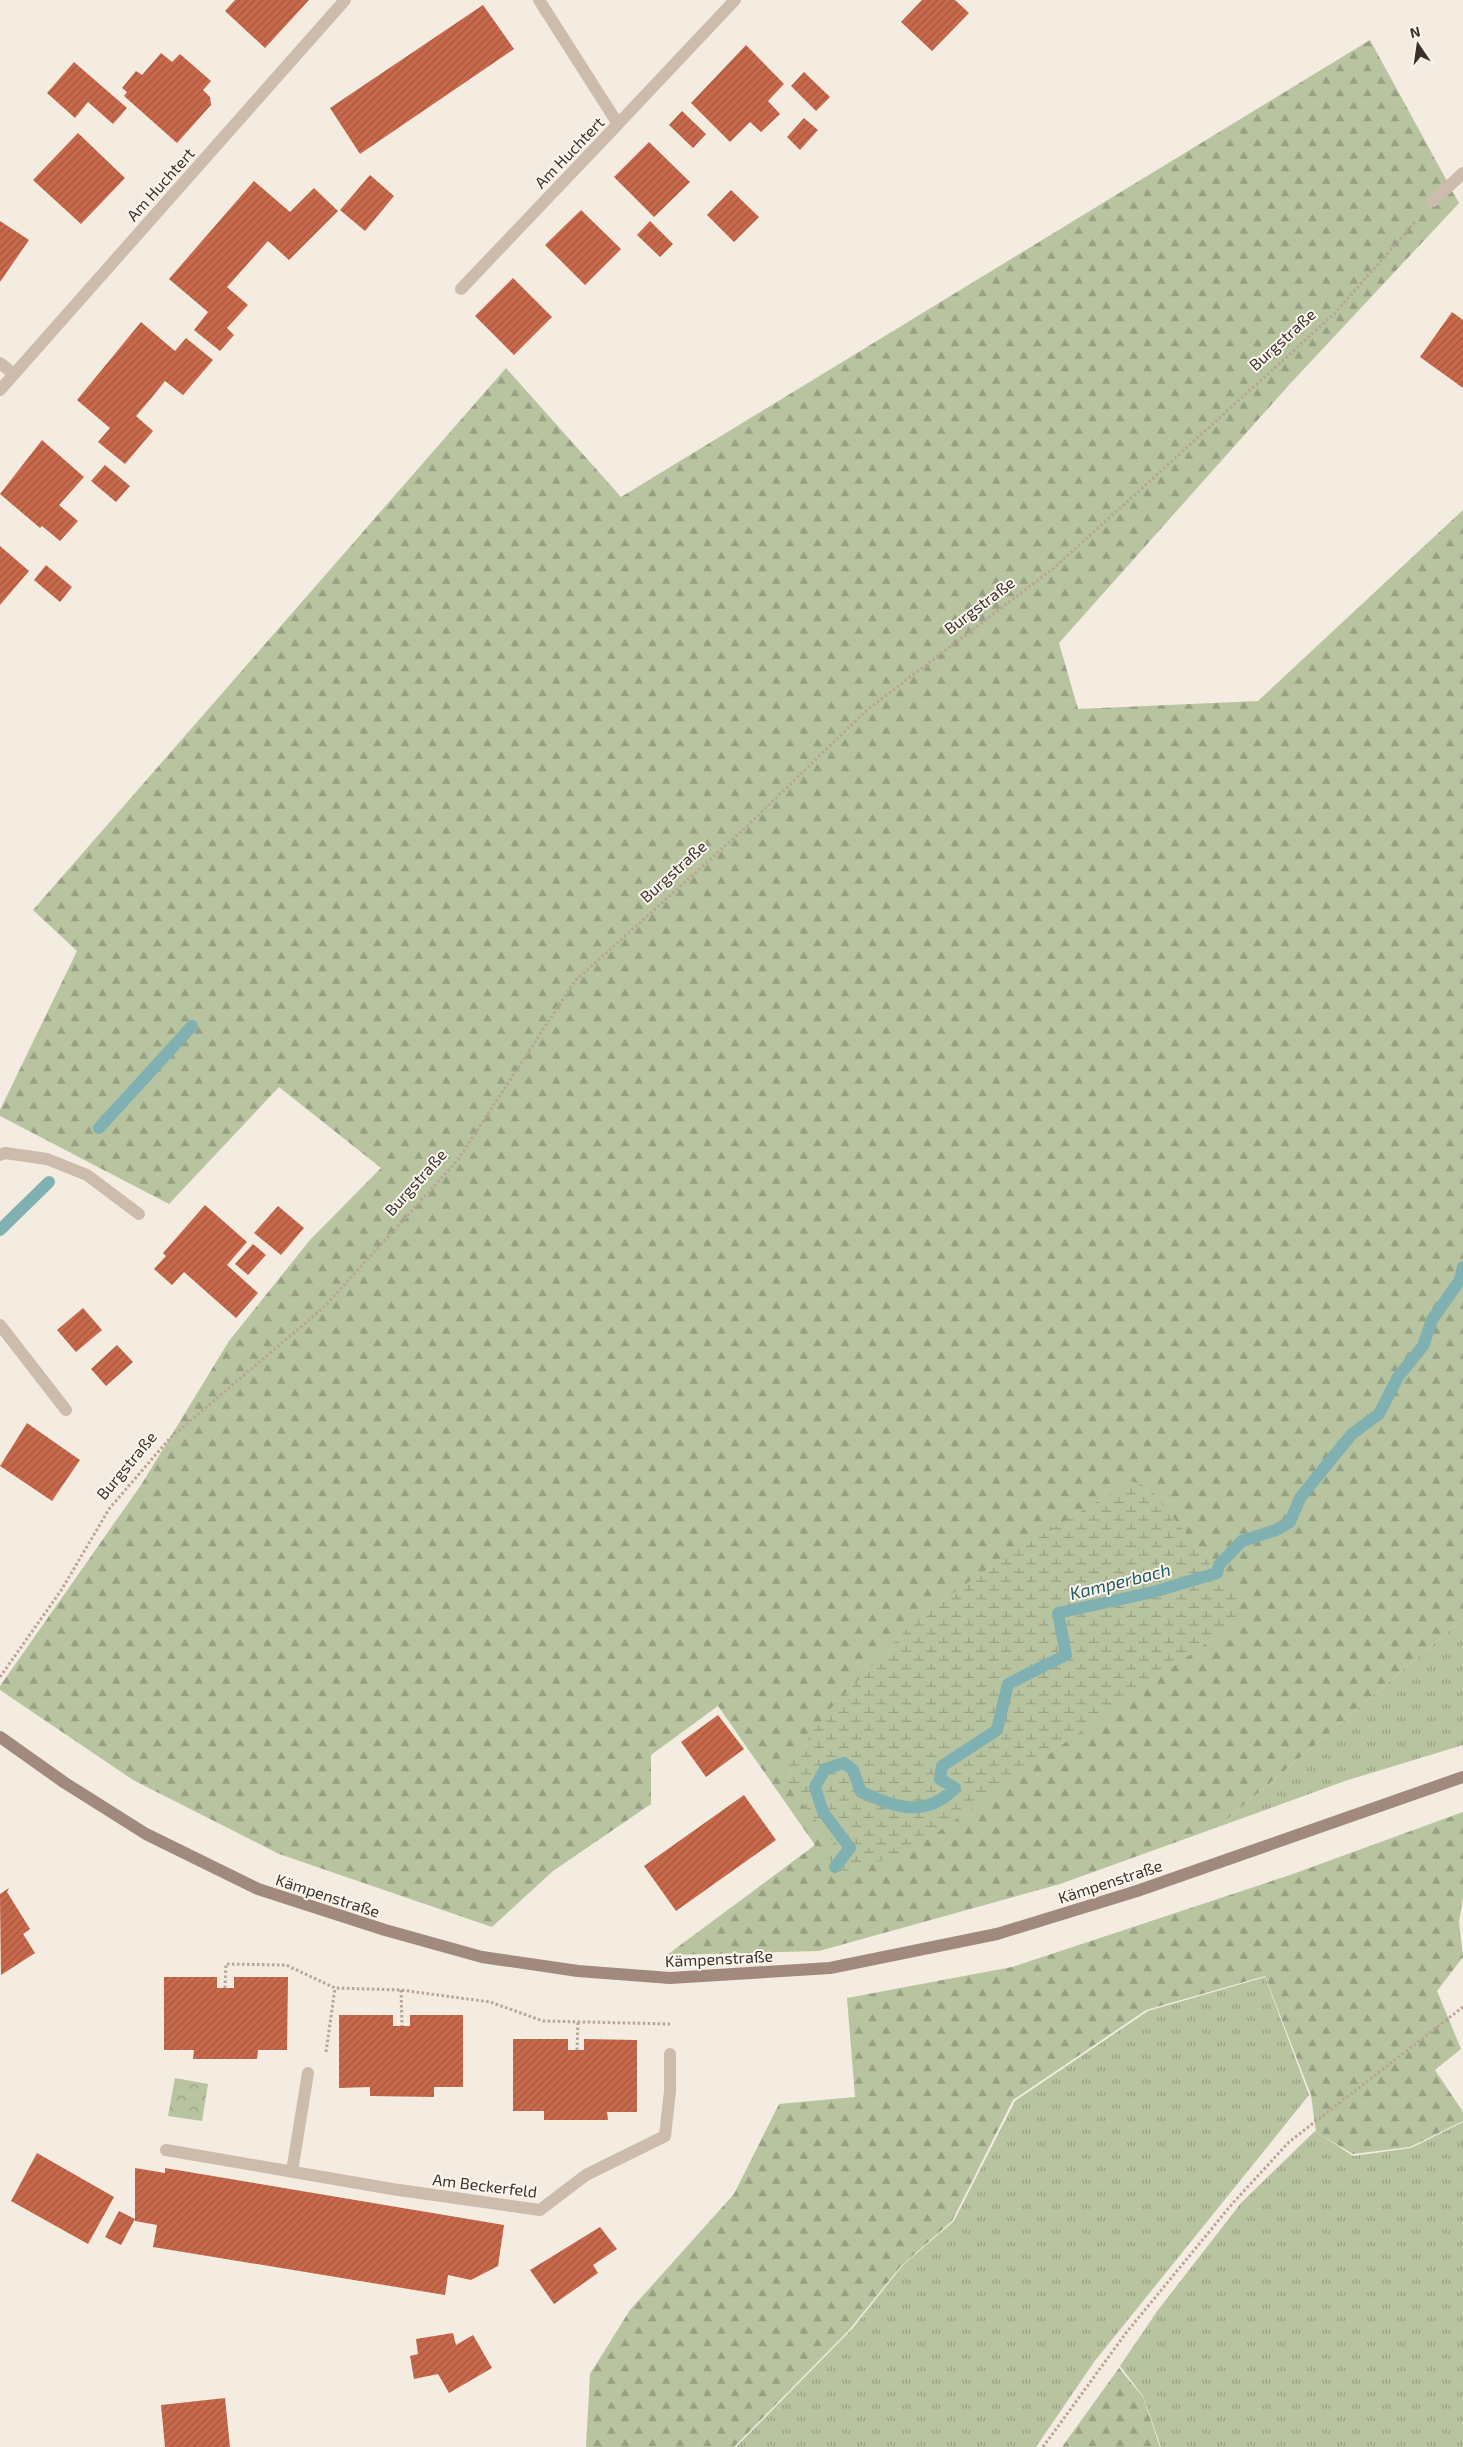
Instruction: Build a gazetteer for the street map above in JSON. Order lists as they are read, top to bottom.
{
  "streets": {
    "street": ["Am Huchtert", "Kämpenstraße", "Am Beckerfeld"],
    "path": ["Burgstraße"]
  },
  "water": ["Kamperbach"],
  "north": "top"
}
